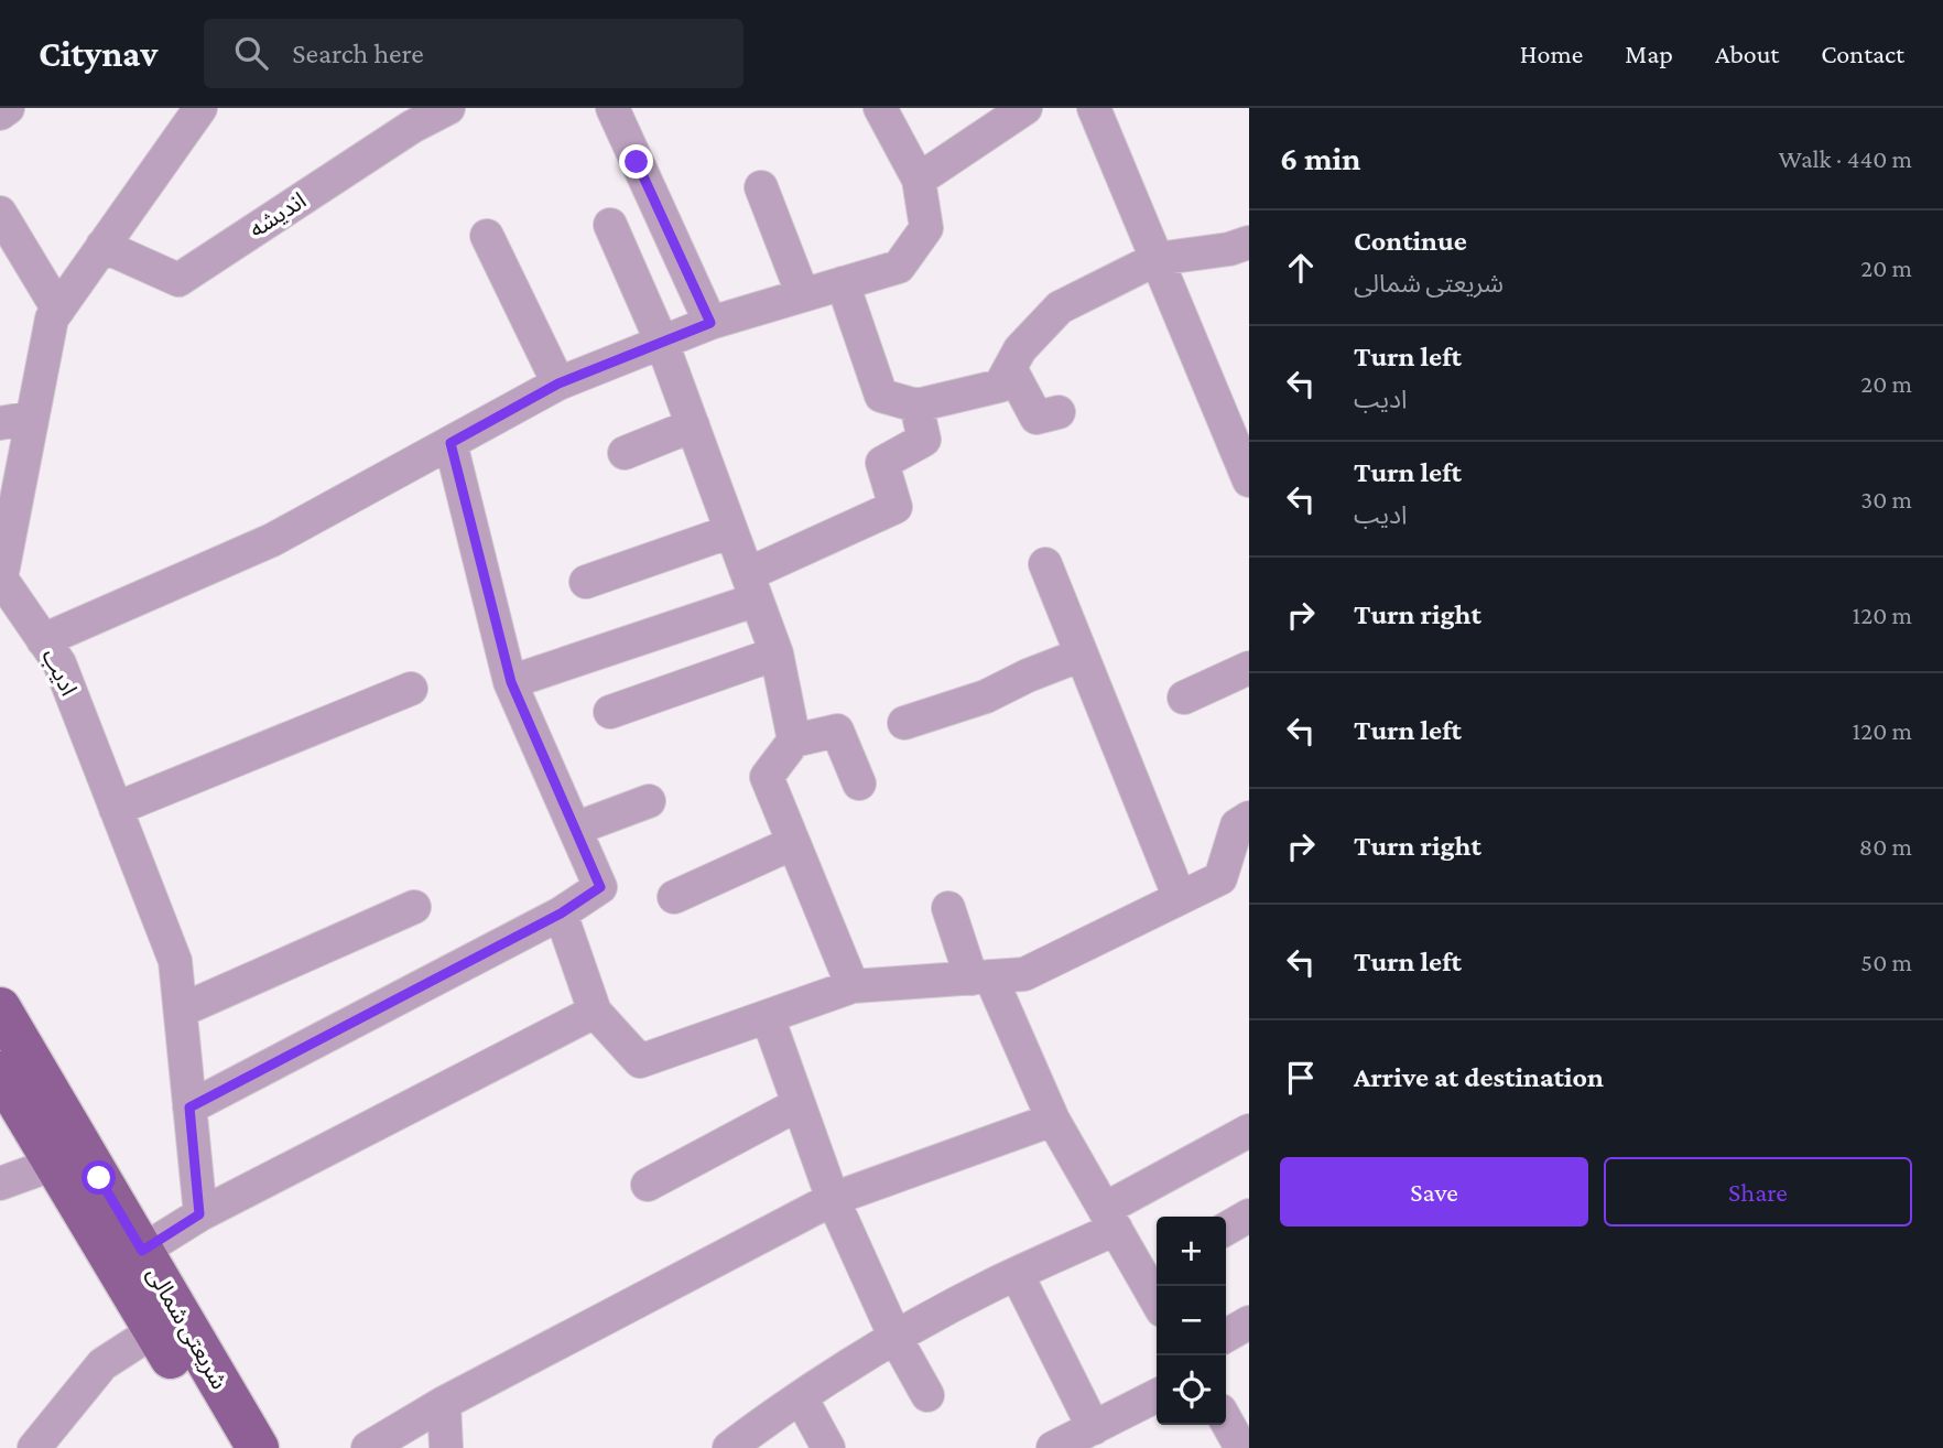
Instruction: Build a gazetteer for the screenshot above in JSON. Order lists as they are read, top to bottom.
{
  "streets": {
    "main road": ["شریعتی شمالی"],
    "street": ["اندیشه", "ادیب"]
  },
  "crossings": [
    ["اندیشه", "ادیب"]
  ],
  "page": {
    "header": "Citynav",
    "search": "Search here",
    "nav": [
      "Home",
      "Map",
      "About",
      "Contact"
    ],
    "heading": ["6 min", "Walk · 440 m"],
    "list": [
      ["Continue", "شریعتی شمالی", "20 m"],
      ["Turn left", "ادیب", "20 m"],
      ["Turn left", "ادیب", "30 m"],
      ["Turn right", "120 m"],
      ["Turn left", "120 m"],
      ["Turn right", "80 m"],
      ["Turn left", "50 m"],
      "Arrive at destination"
    ],
    "buttons": ["Save", "Share"],
    "map_buttons": ["+", "−"]
  }
}
